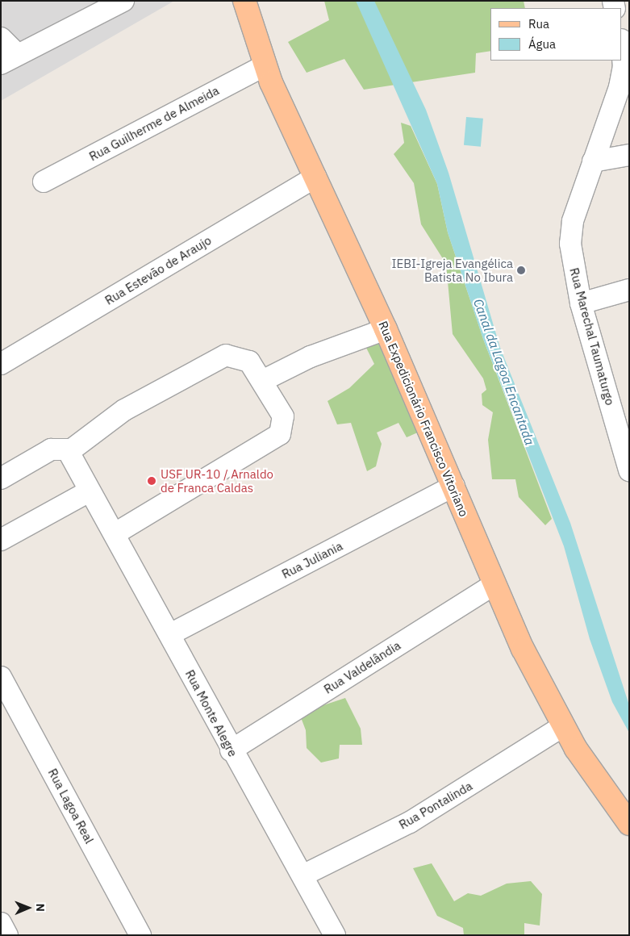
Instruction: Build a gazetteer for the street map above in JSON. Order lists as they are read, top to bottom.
{
  "streets": {
    "main road": ["Rua Expedicionário Francisco Vitoriano"],
    "street": [
      "Rua Guilherme de Almeida",
      "Rua Estevão de Araujo",
      "Rua Marechal Taumaturgo",
      "Rua Juliania",
      "Rua Valdelândia",
      "Rua Monte Alegre",
      "Rua Pontalinda",
      "Rua Lagoa Real"
    ]
  },
  "crossings": [
    ["Rua Guilherme de Almeida", "Rua Expedicionário Francisco Vitoriano"],
    ["Rua Estevão de Araujo", "Rua Expedicionário Francisco Vitoriano"],
    ["Rua Expedicionário Francisco Vitoriano", "Rua Juliania"],
    ["Rua Expedicionário Francisco Vitoriano", "Rua Valdelândia"],
    ["Rua Expedicionário Francisco Vitoriano", "Rua Pontalinda"],
    ["Rua Juliania", "Rua Monte Alegre"],
    ["Rua Valdelândia", "Rua Monte Alegre"],
    ["Rua Monte Alegre", "Rua Pontalinda"]
  ],
  "water": ["Canal da Lagoa Encantada"],
  "places": ["IEBI-Igreja Evangélica Batista No Ibura", "USF UR-10 / Arnaldo de Franca Caldas"],
  "legend": ["Rua", "Água"],
  "north": "right"
}
